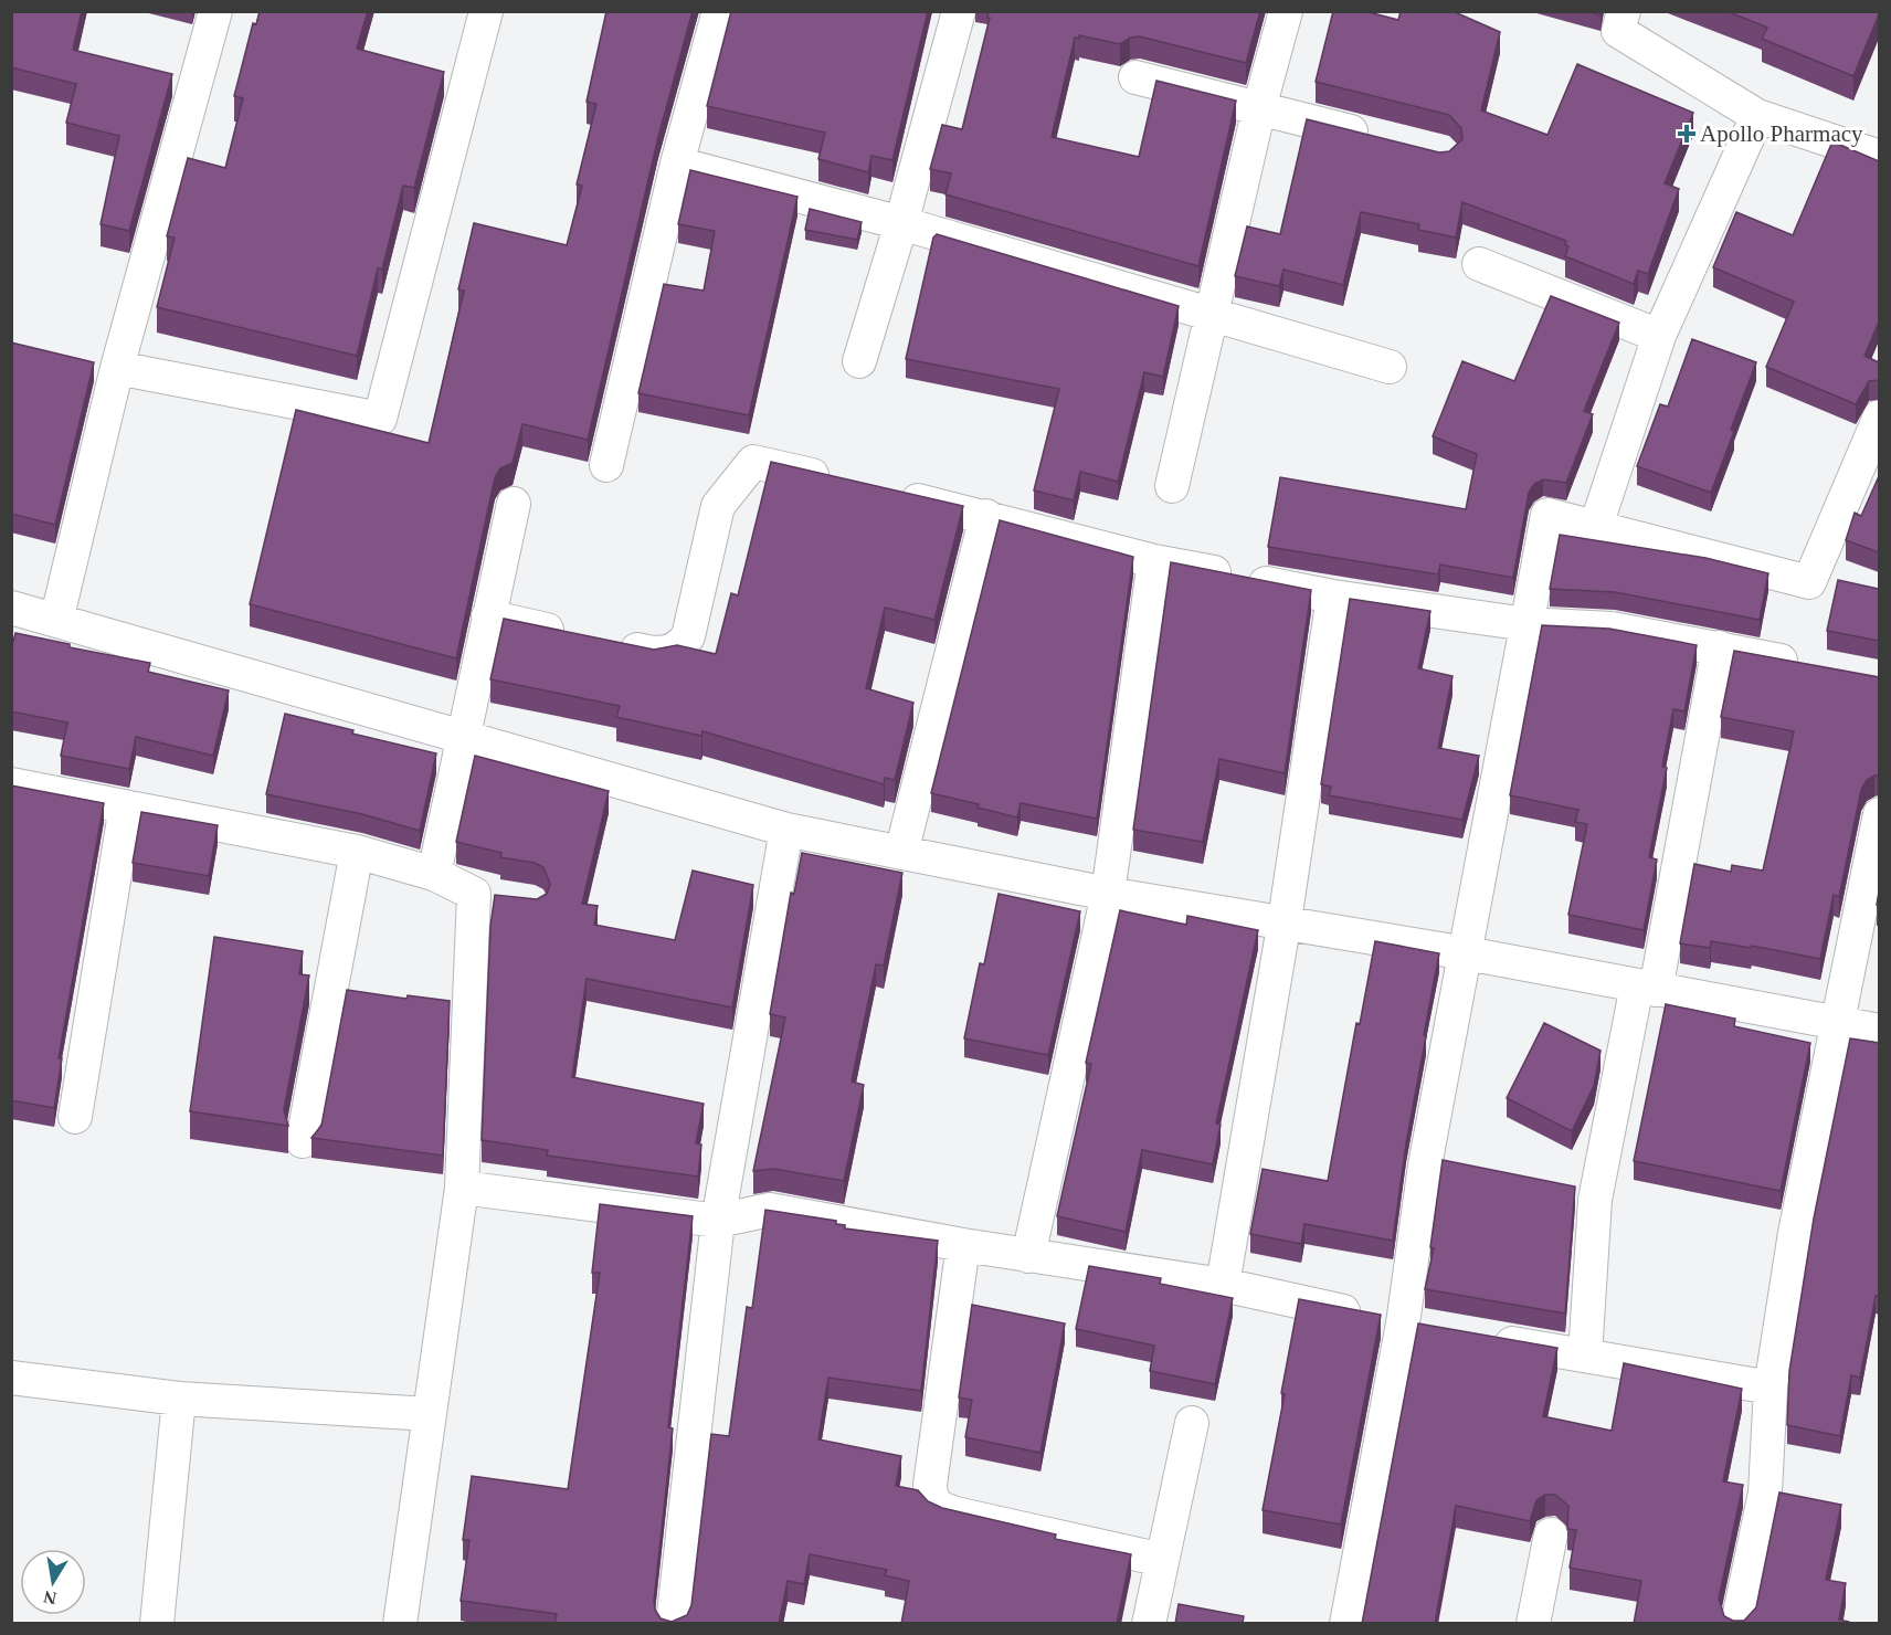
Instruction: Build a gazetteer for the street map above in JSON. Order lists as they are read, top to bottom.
{
  "places": {
    "health": ["Apollo Pharmacy"]
  },
  "north": "bottom"
}
